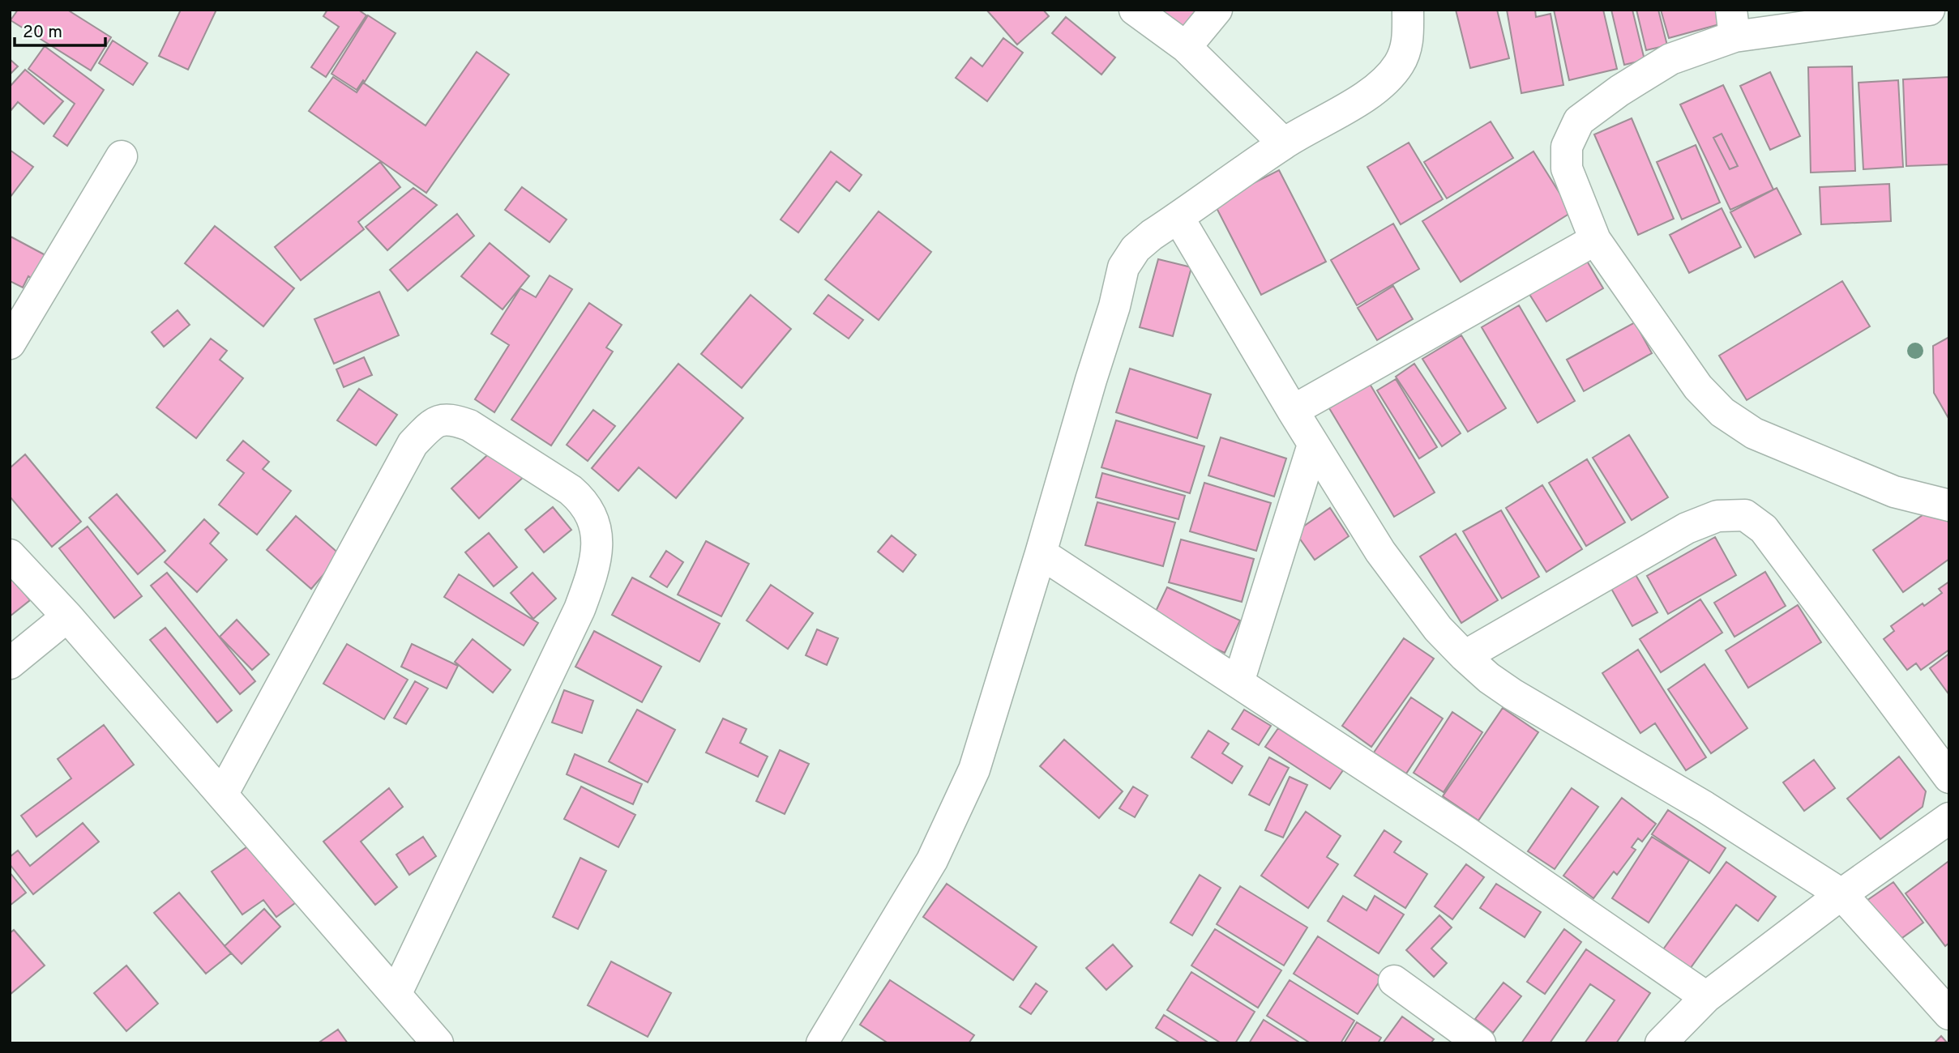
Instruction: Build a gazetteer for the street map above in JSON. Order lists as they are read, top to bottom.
{
  "scale_bar": "20 m"
}
